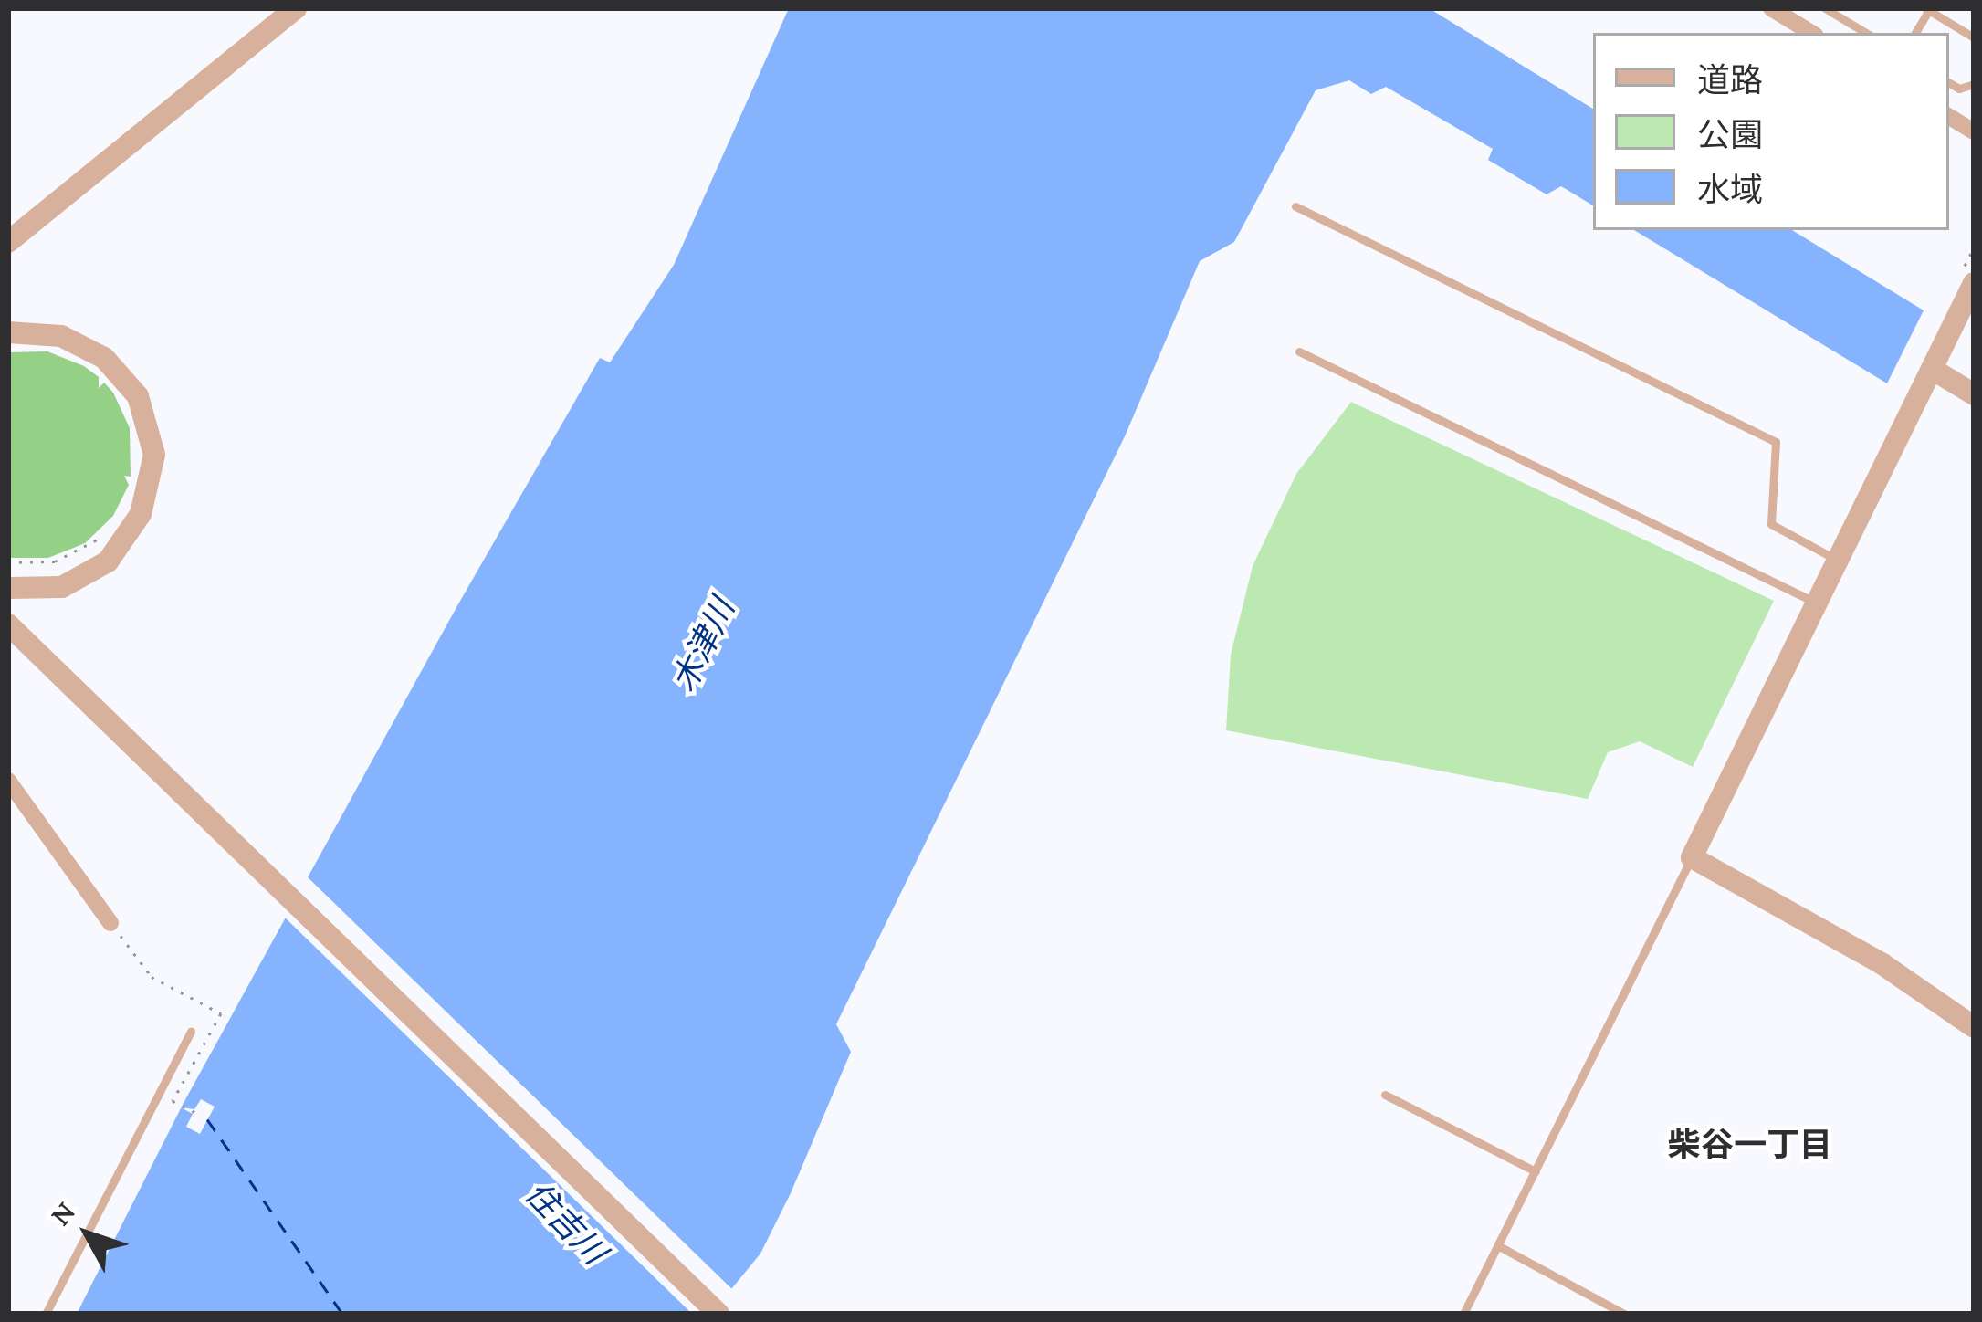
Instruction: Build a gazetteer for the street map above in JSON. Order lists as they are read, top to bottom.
{
  "districts": ["柴谷一丁目"],
  "water": ["木津川", "住吉川"],
  "legend": ["道路", "公園", "水域"],
  "north": "top left"
}
